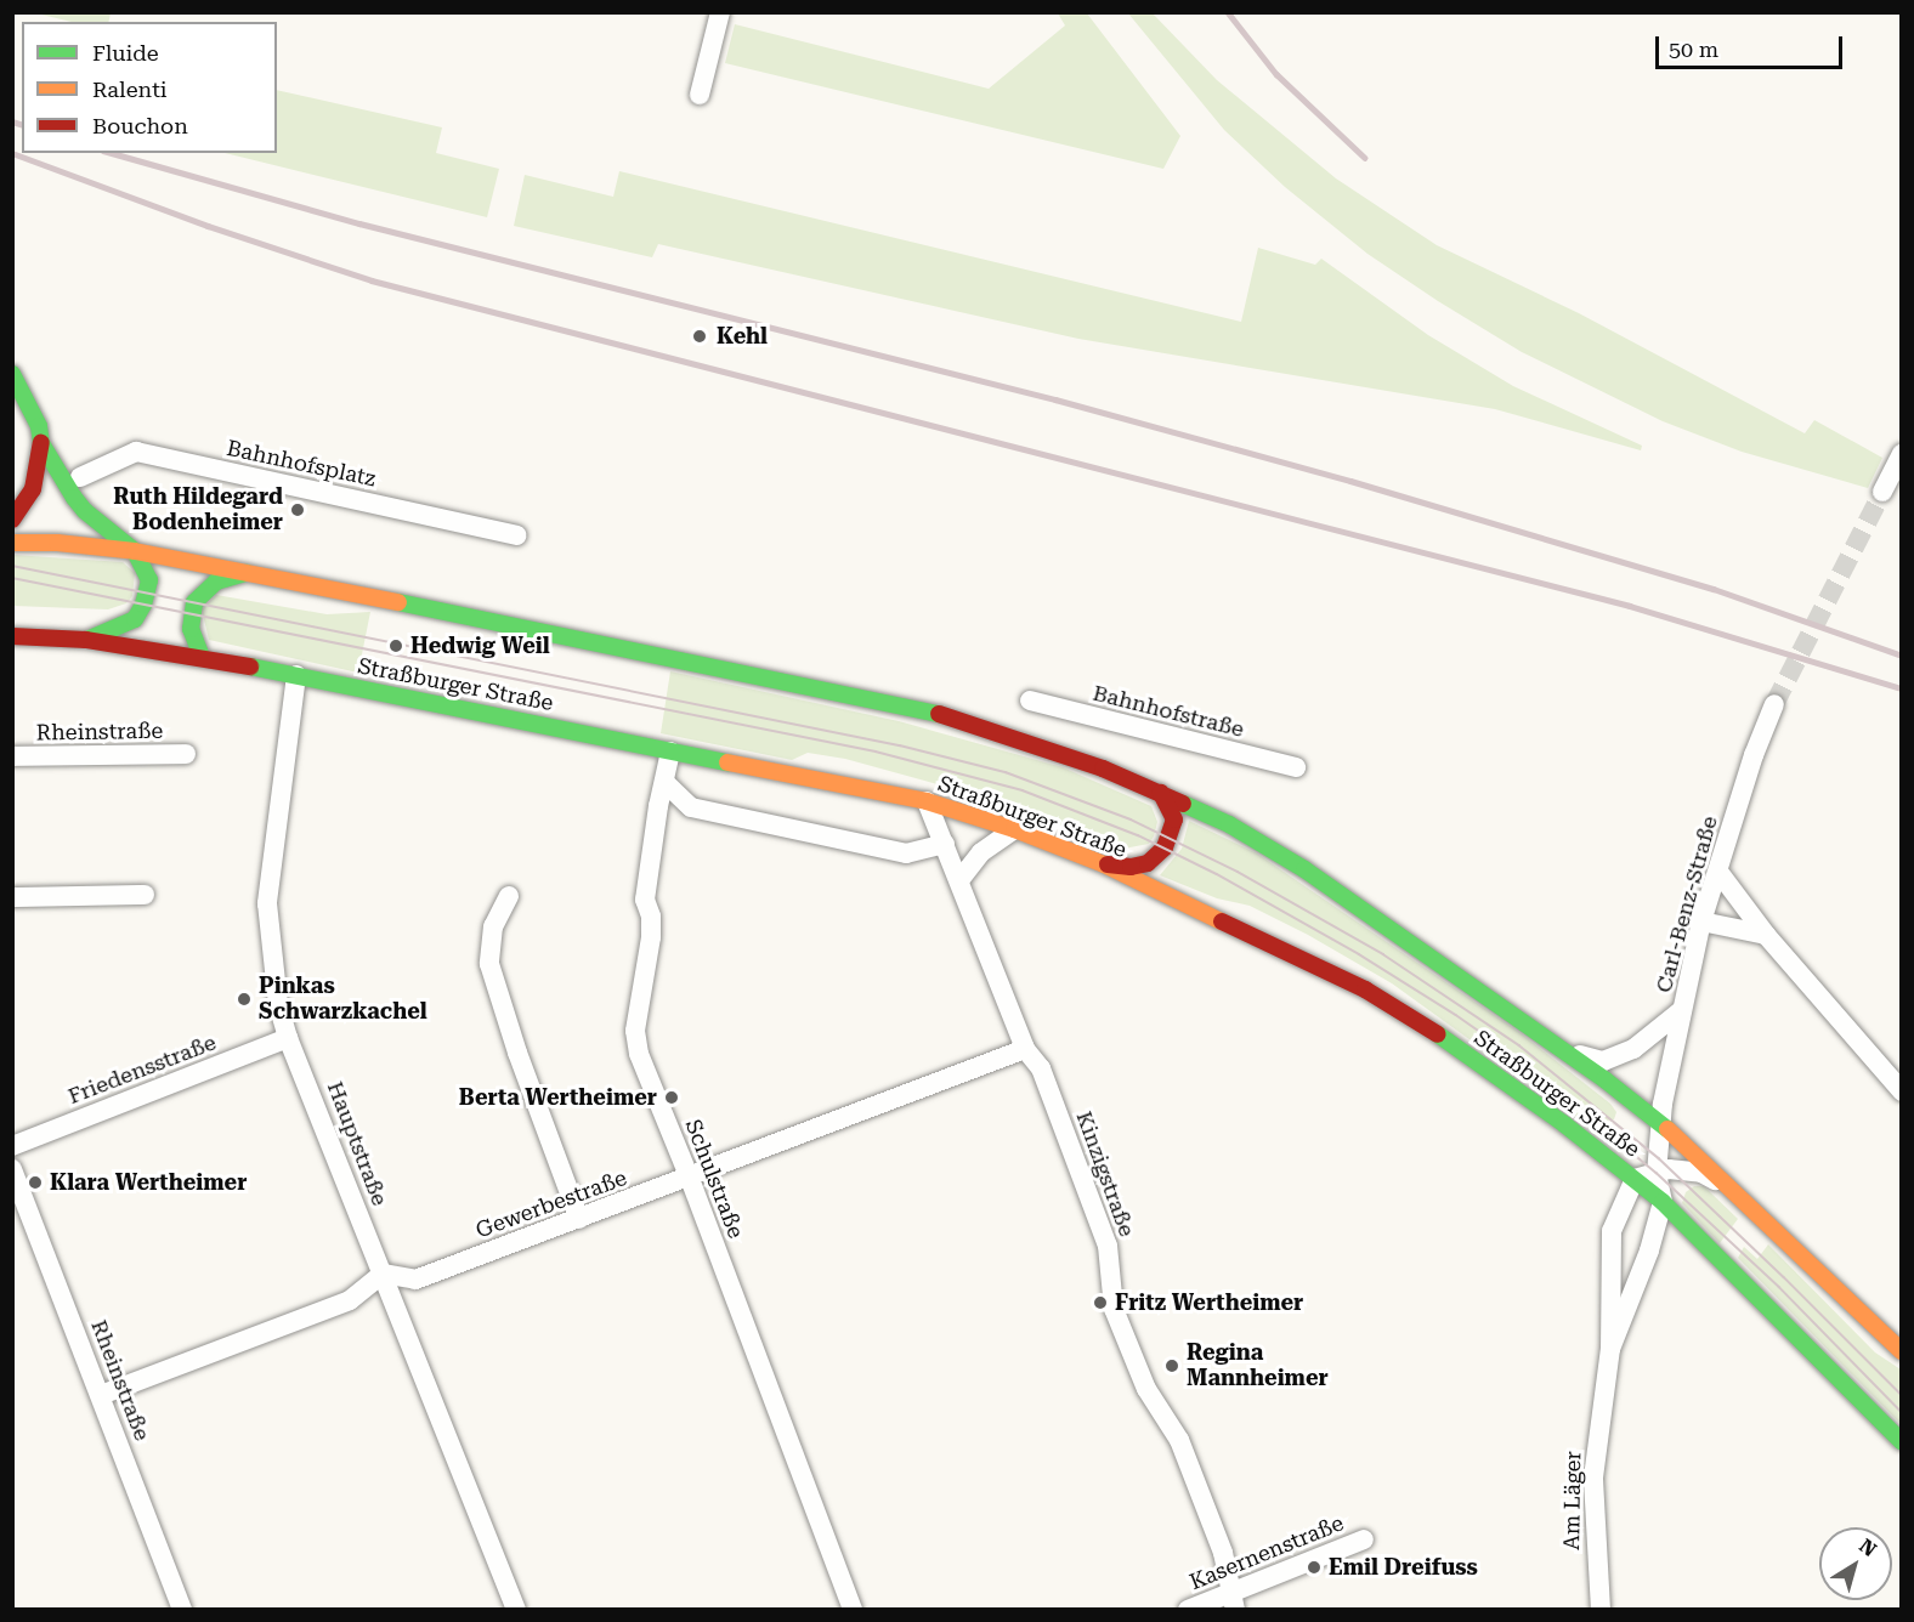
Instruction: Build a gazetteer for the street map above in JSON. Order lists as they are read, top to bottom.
{
  "streets": {
    "main road": ["Straßburger Straße"],
    "street": [
      "Bahnhofsplatz",
      "Bahnhofstraße",
      "Rheinstraße",
      "Carl-Benz-Straße",
      "Friedensstraße",
      "Hauptstraße",
      "Kinzigstraße",
      "Schulstraße",
      "Gewerbestraße",
      "Am Läger",
      "Kasernenstraße"
    ]
  },
  "crossings": [
    ["Straßburger Straße", "Carl-Benz-Straße"],
    ["Straßburger Straße", "Hauptstraße"],
    ["Straßburger Straße", "Kinzigstraße"],
    ["Straßburger Straße", "Schulstraße"],
    ["Straßburger Straße", "Am Läger"],
    ["Carl-Benz-Straße", "Am Läger"],
    ["Friedensstraße", "Hauptstraße"],
    ["Hauptstraße", "Gewerbestraße"],
    ["Kinzigstraße", "Gewerbestraße"],
    ["Kinzigstraße", "Kasernenstraße"],
    ["Schulstraße", "Gewerbestraße"]
  ],
  "places": [
    "Kehl",
    "Ruth Hildegard Bodenheimer",
    "Hedwig Weil",
    "Pinkas Schwarzkachel",
    "Berta Wertheimer",
    "Klara Wertheimer",
    "Fritz Wertheimer",
    "Regina Mannheimer",
    "Emil Dreifuss"
  ],
  "legend": ["Fluide", "Ralenti", "Bouchon"],
  "scale_bar": "50 m",
  "north": "top right"
}
